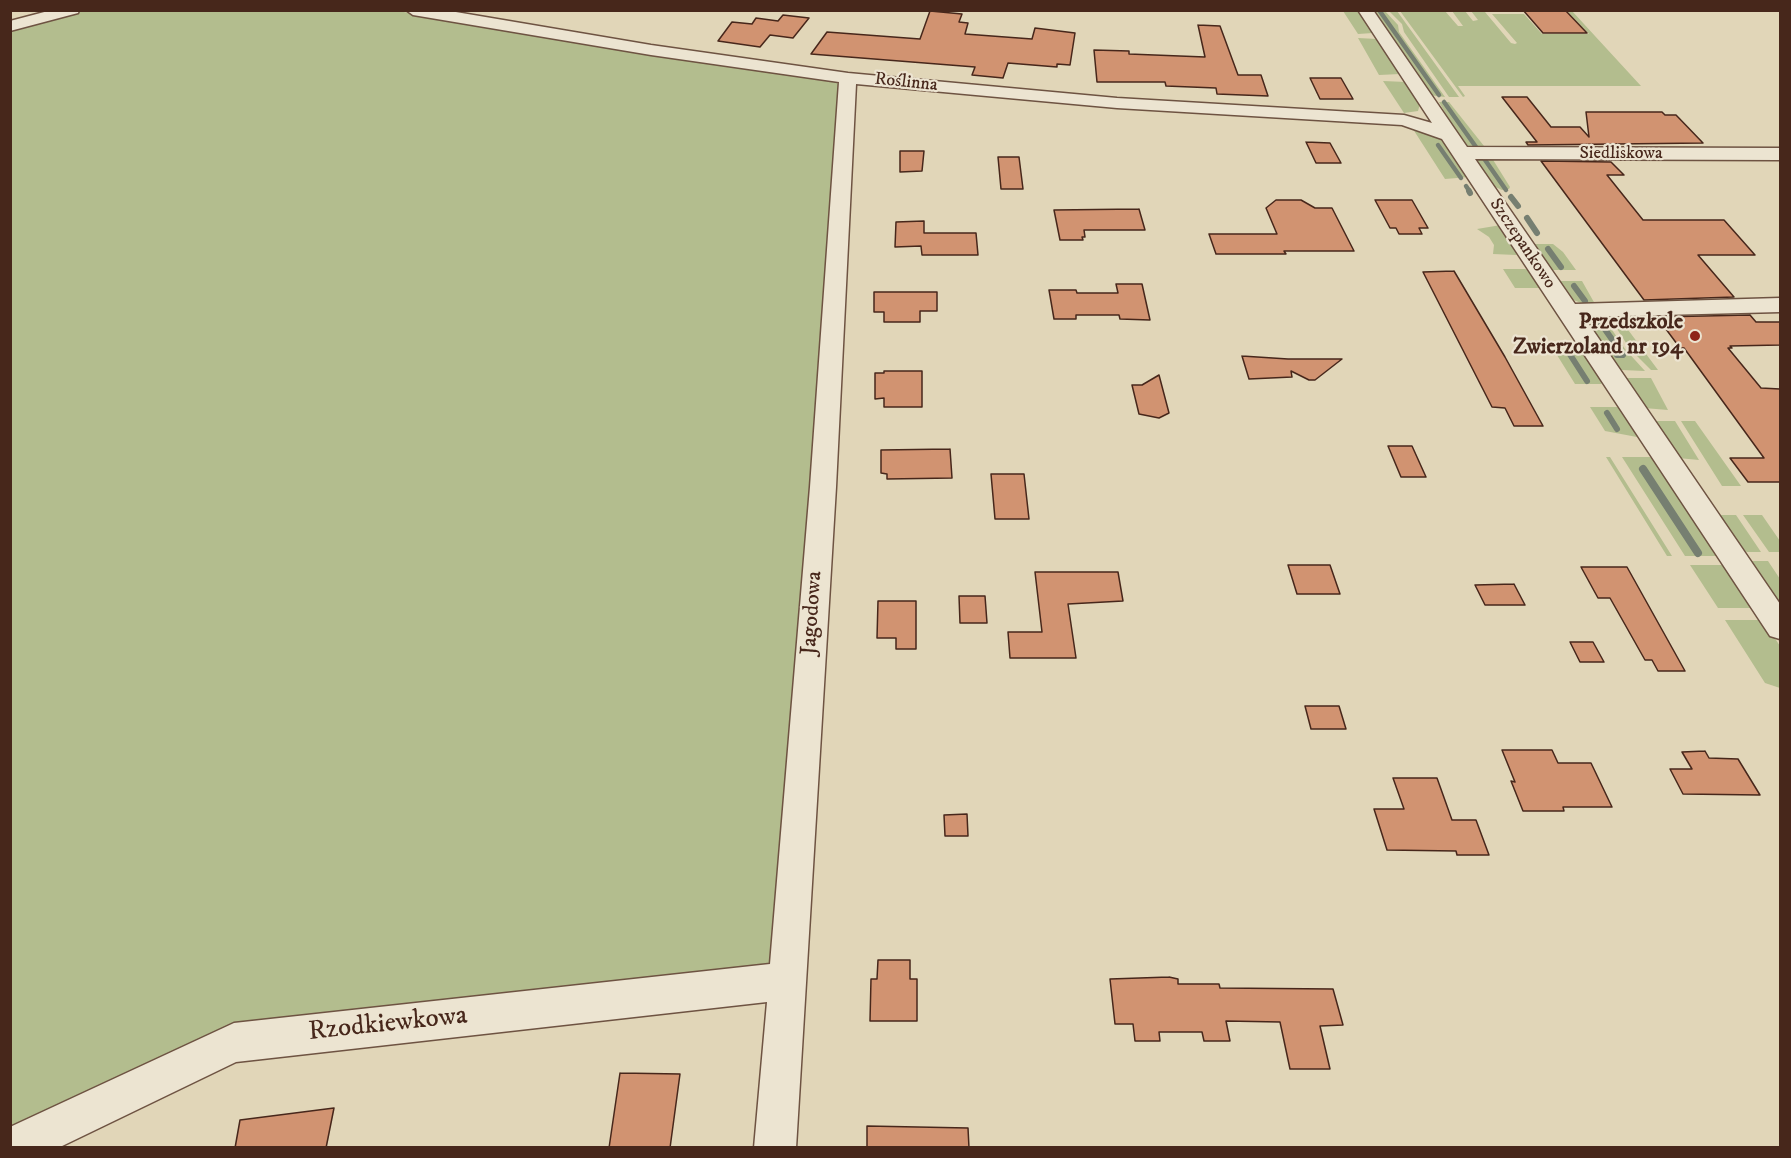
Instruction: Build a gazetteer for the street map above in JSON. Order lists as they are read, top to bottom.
{
  "streets": {
    "street": [
      "Roślinna",
      "Siedliskowa",
      "Szczepankowo",
      "Jagodowa",
      "Rzodkiewkowa"
    ]
  },
  "crossings": [
    ["Roślinna", "Siedliskowa"],
    ["Roślinna", "Szczepankowo"],
    ["Roślinna", "Jagodowa"],
    ["Siedliskowa", "Szczepankowo"],
    ["Jagodowa", "Rzodkiewkowa"]
  ],
  "places": ["Przedszkole Zwierzoland nr 194"]
}
